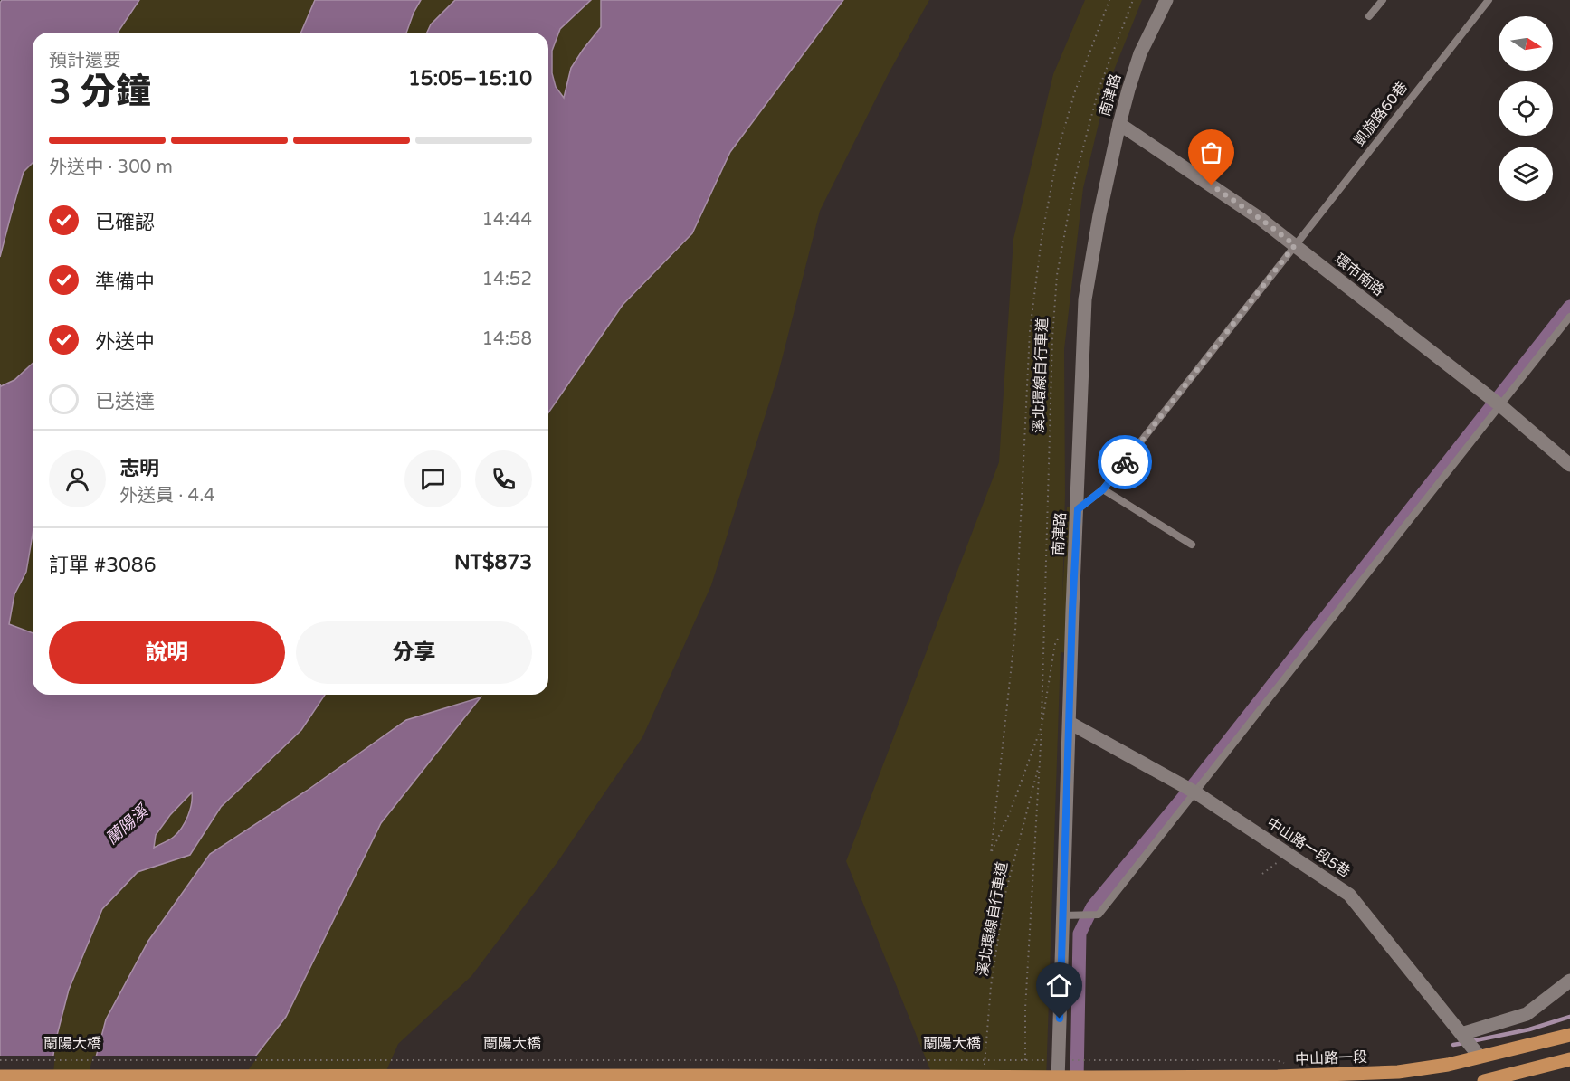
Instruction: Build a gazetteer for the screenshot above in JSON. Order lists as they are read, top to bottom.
{
  "streets": {
    "main road": ["中山路一段"],
    "street": ["南津路", "環市南路", "中山路一段5巷"],
    "lane": ["凱旋路60巷"],
    "path": ["溪北環線自行車道", "蘭陽大橋"]
  },
  "crossings": [
    ["南津路", "凱旋路60巷"],
    ["南津路", "環市南路"],
    ["南津路", "中山路一段5巷"],
    ["凱旋路60巷", "環市南路"],
    ["溪北環線自行車道", "蘭陽大橋"],
    ["中山路一段5巷", "中山路一段"]
  ],
  "water": ["蘭陽溪"],
  "north": "right",
  "page": {
    "heading": ["3 分鐘", "預計還要", "15:05–15:10"],
    "panel": [
      "志明",
      "外送員 · 4.4",
      "訂單 #3086",
      "NT$873"
    ],
    "bar": "外送中 · 300 m",
    "list": [
      ["已確認", "14:44"],
      ["準備中", "14:52"],
      ["外送中", "14:58"],
      "已送達"
    ],
    "buttons": ["說明", "分享"]
  }
}
